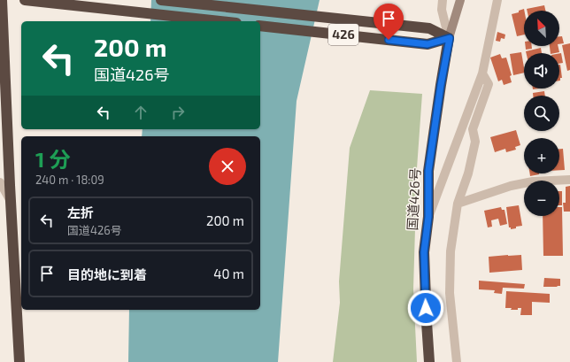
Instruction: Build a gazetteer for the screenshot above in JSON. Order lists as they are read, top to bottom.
{
  "streets": {
    "highway": ["426", "国道426号"]
  },
  "crossings": [
    ["426", "国道426号"]
  ],
  "north": "top left",
  "page": {
    "map_buttons": ["+", "−"],
    "turn": ["200 m", "国道426号"],
    "heading": ["1 分", "240 m · 18:09"],
    "list": [
      {
        "name": "左折",
        "note": "国道426号",
        "value": "200 m"
      },
      {
        "name": "目的地に到着",
        "value": "40 m"
      }
    ]
  }
}
